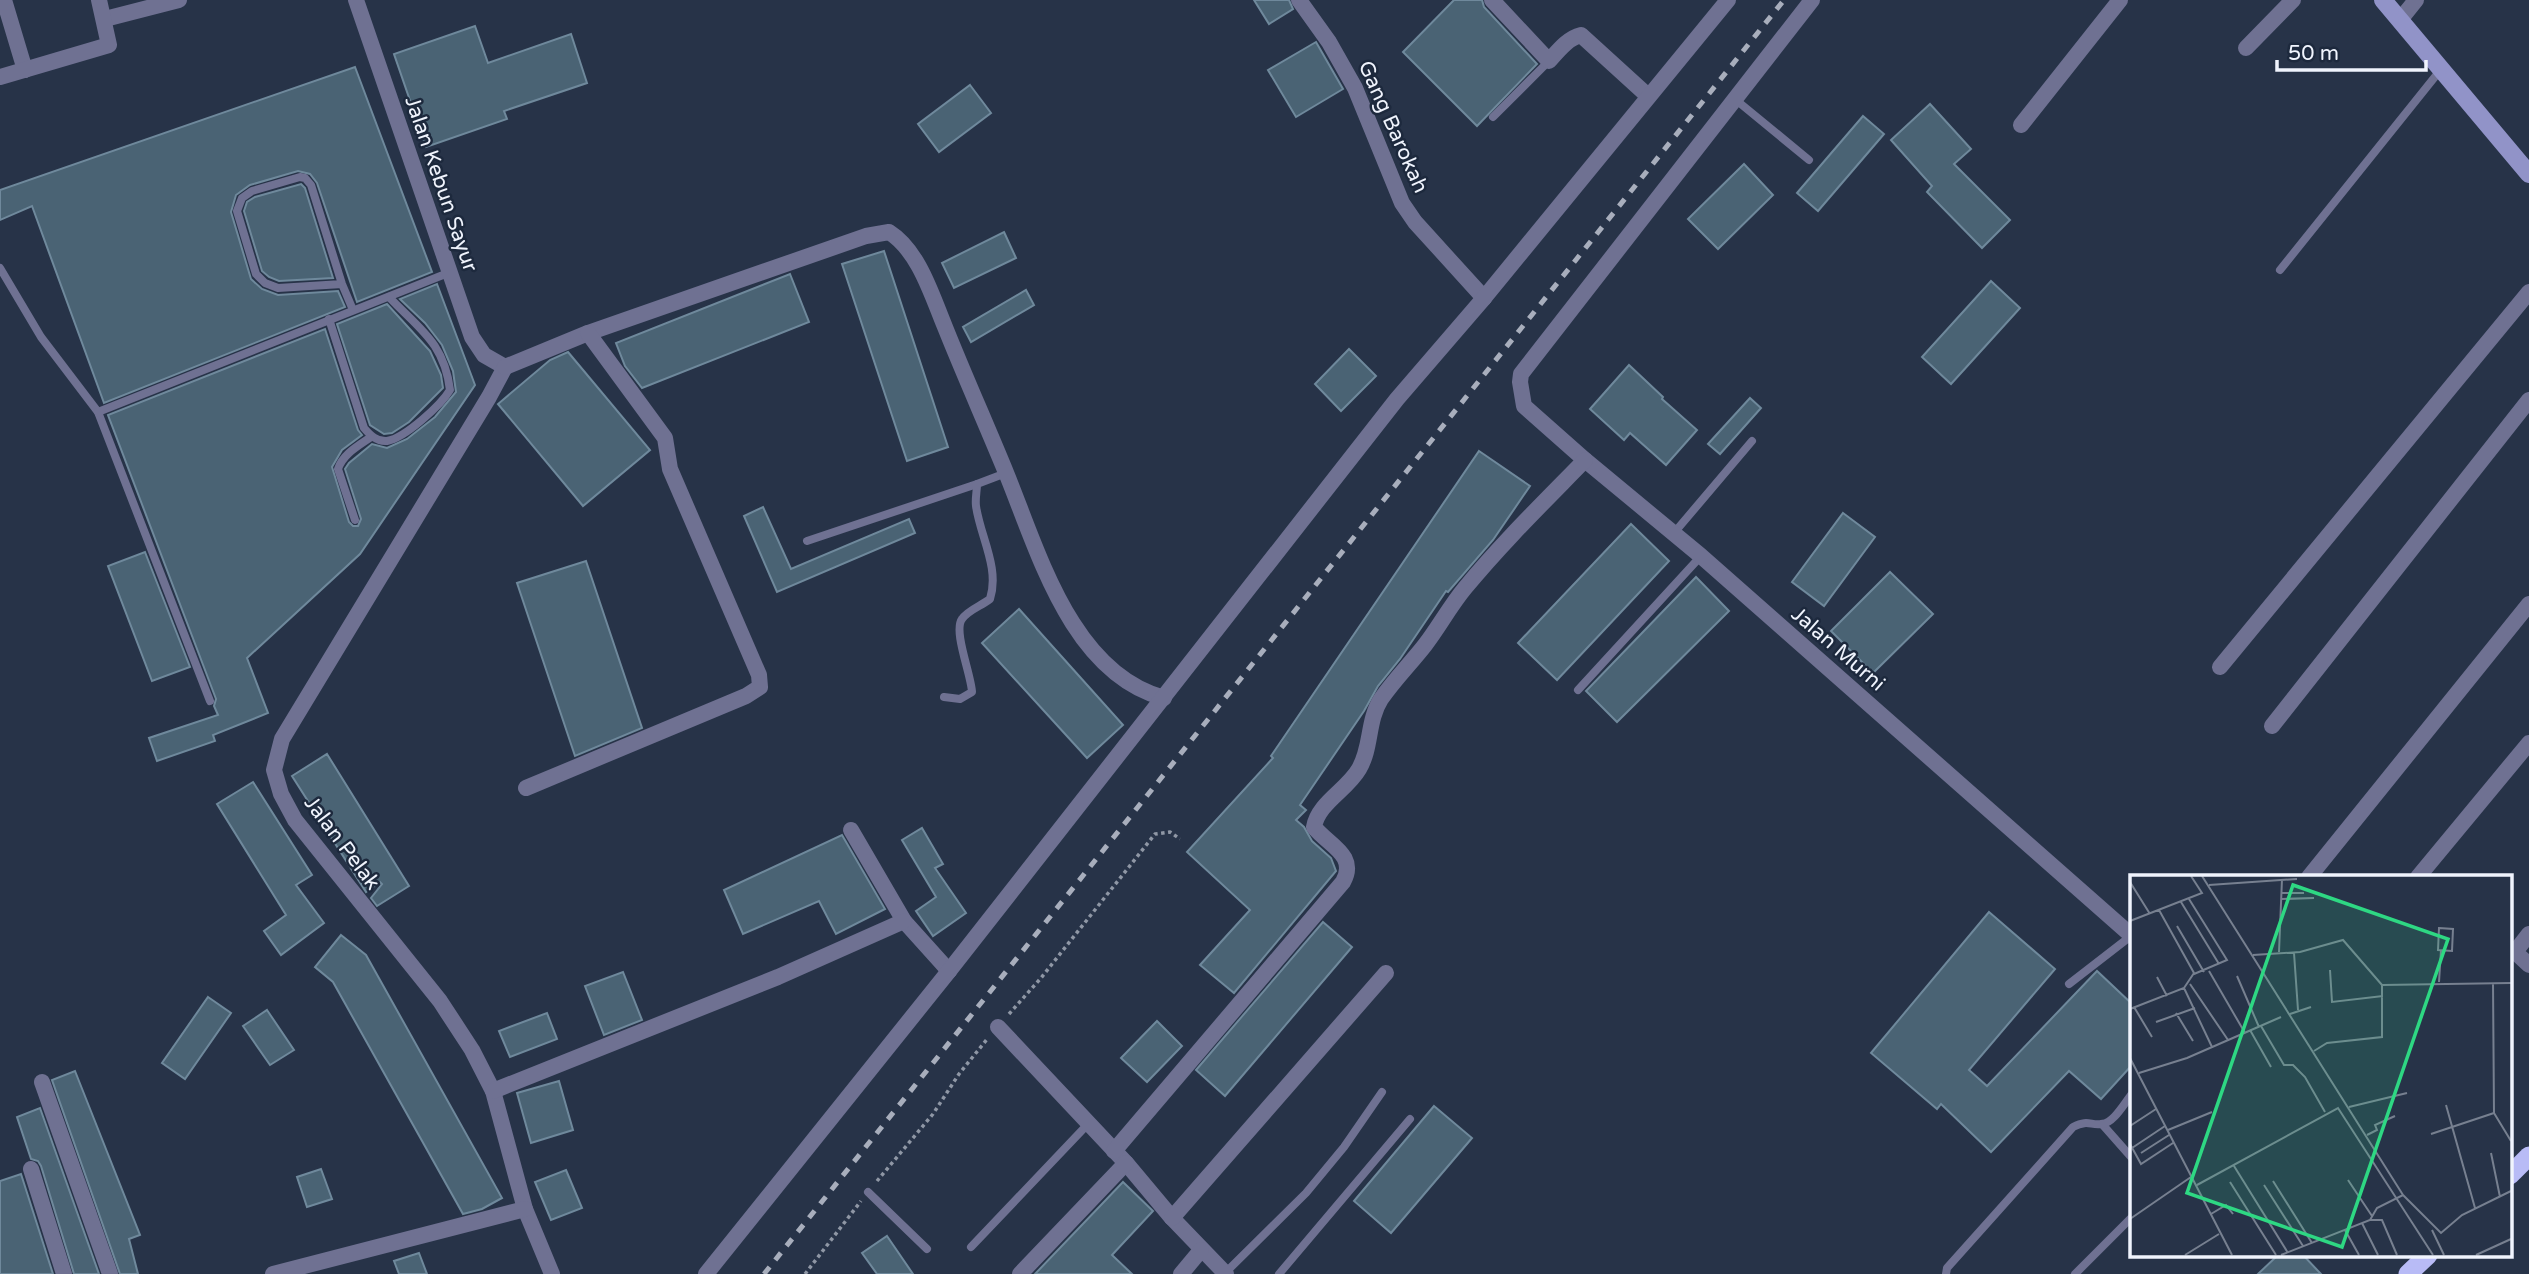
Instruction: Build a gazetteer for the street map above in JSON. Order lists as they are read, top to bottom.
{
  "streets": {
    "street": [
      "Gang Barokah",
      "Jalan Kebun Sayur",
      "Jalan Murni",
      "Jalan Pelak"
    ]
  },
  "crossings": [
    ["Jalan Kebun Sayur", "Jalan Pelak"]
  ],
  "scale_bar": "50 m"
}
